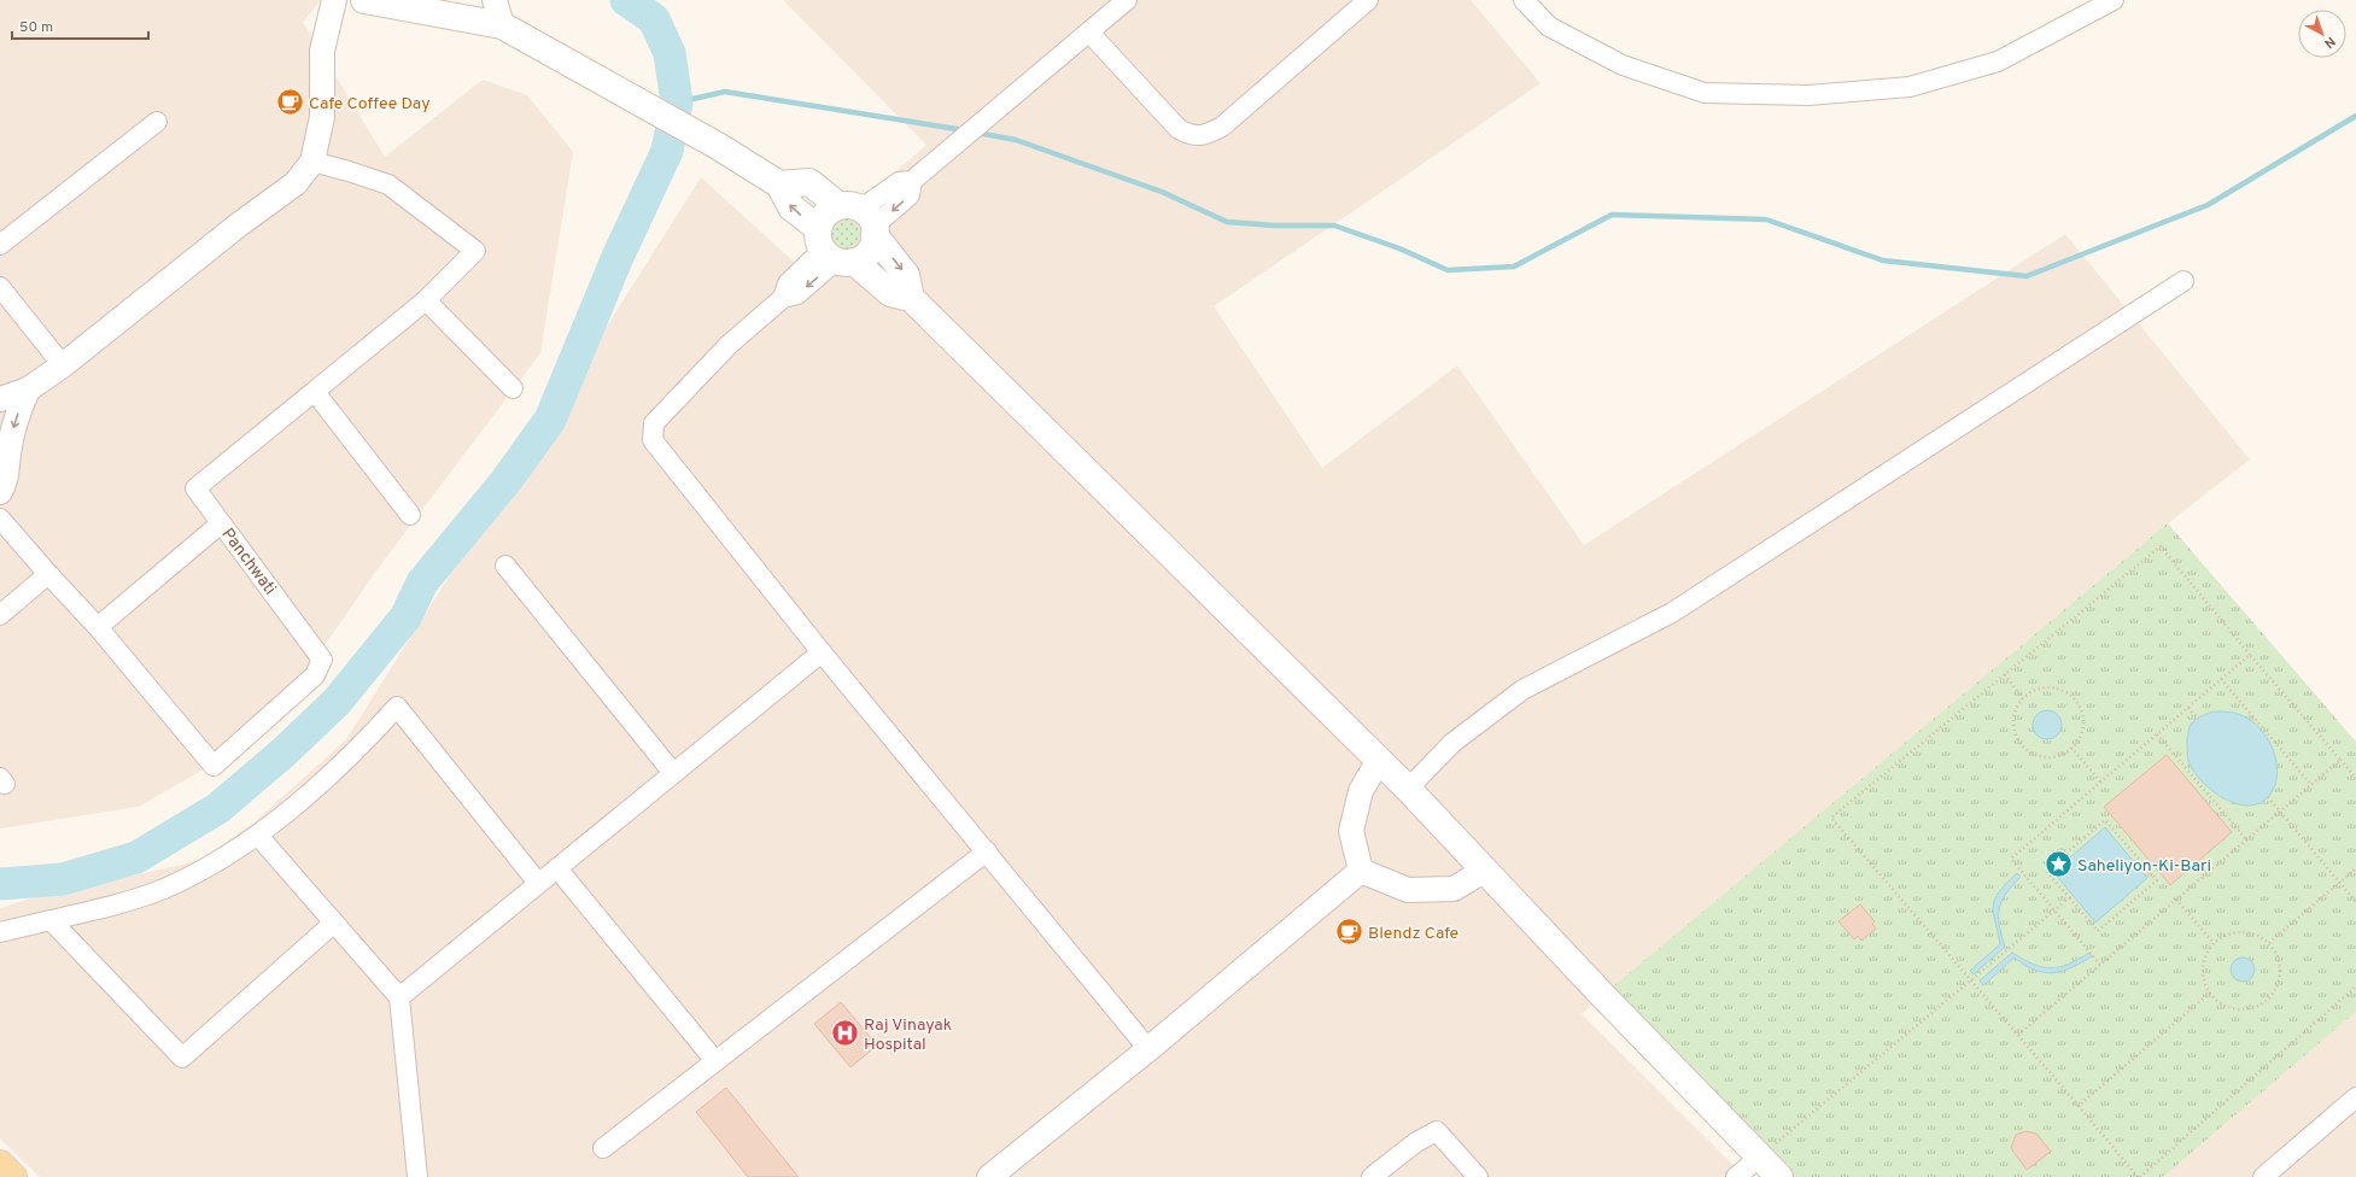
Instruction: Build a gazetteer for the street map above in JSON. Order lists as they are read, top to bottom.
{
  "streets": {
    "street": ["Panchwati"]
  },
  "places": {
    "cafe": ["Cafe Coffee Day", "Blendz Cafe"],
    "place": ["Saheliyon-Ki-Bari"],
    "hospital": ["Raj Vinayak Hospital"]
  },
  "scale_bar": "50 m",
  "north": "bottom right"
}
